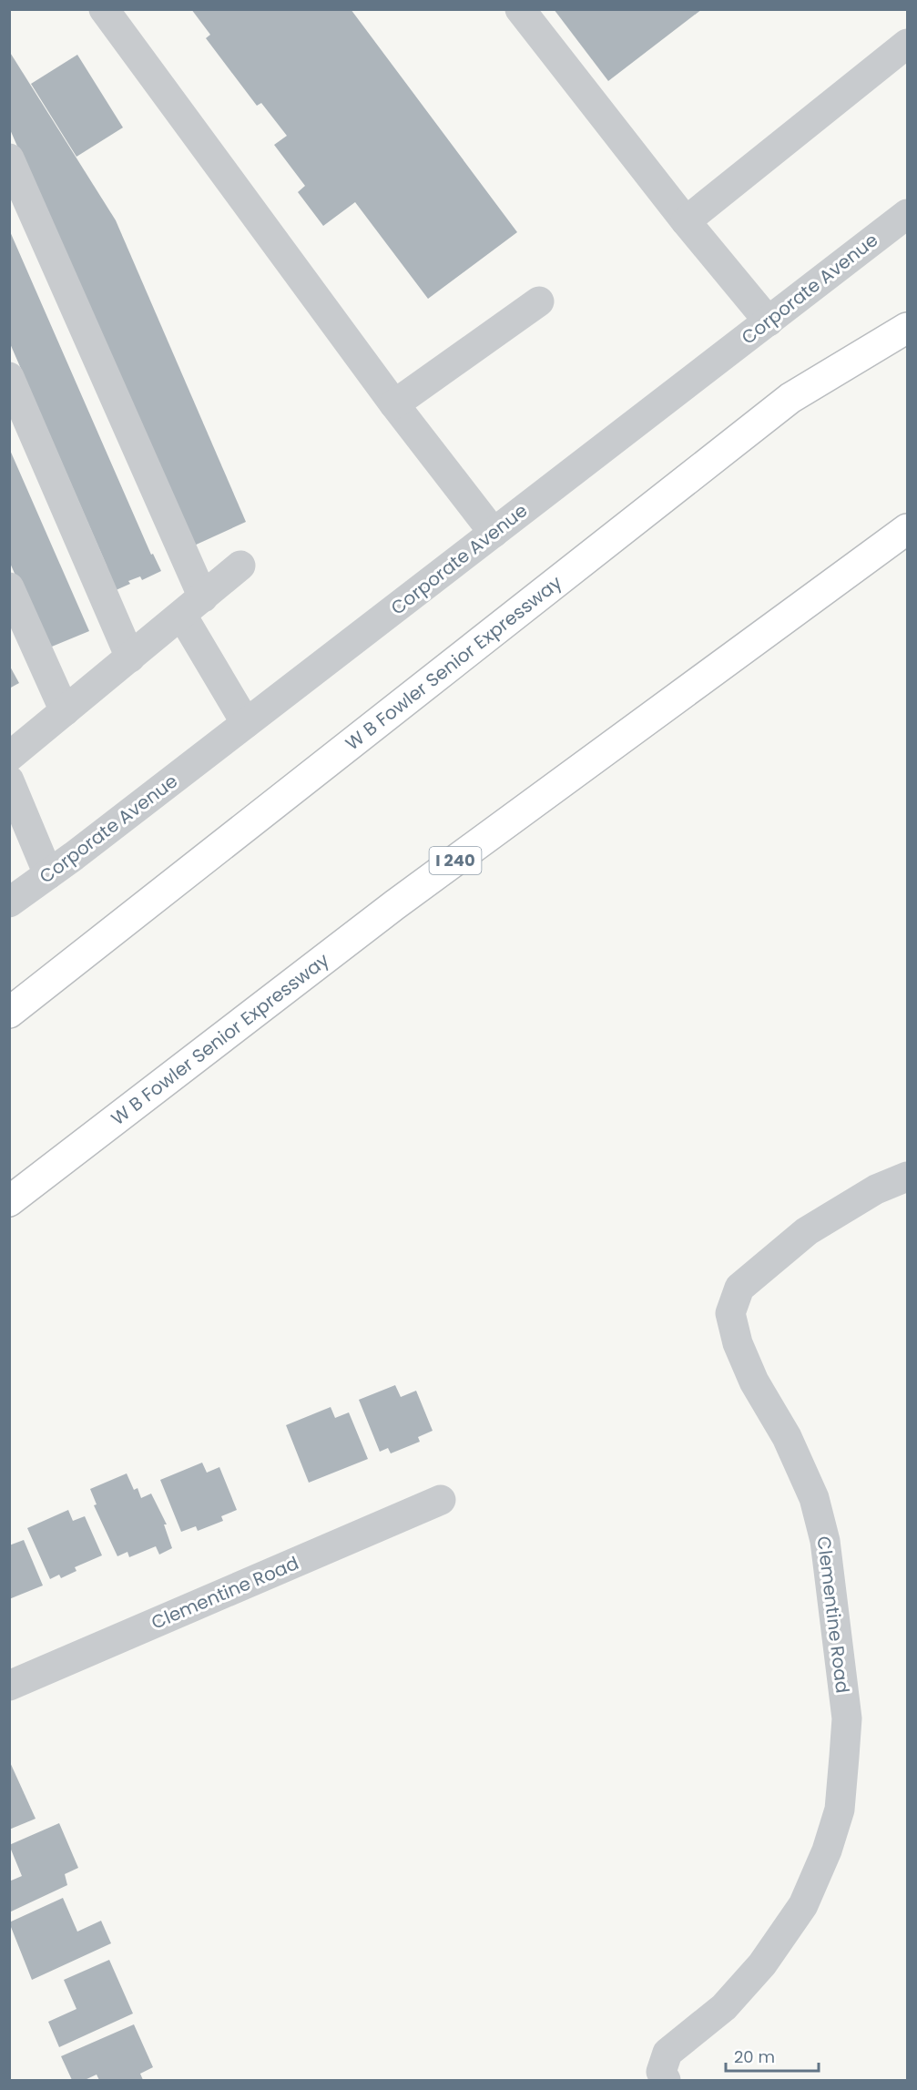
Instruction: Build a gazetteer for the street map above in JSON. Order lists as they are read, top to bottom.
{
  "streets": {
    "highway": ["W B Fowler Senior Expressway", "I 240"],
    "street": ["Corporate Avenue", "Clementine Road"]
  },
  "scale_bar": "20 m"
}
